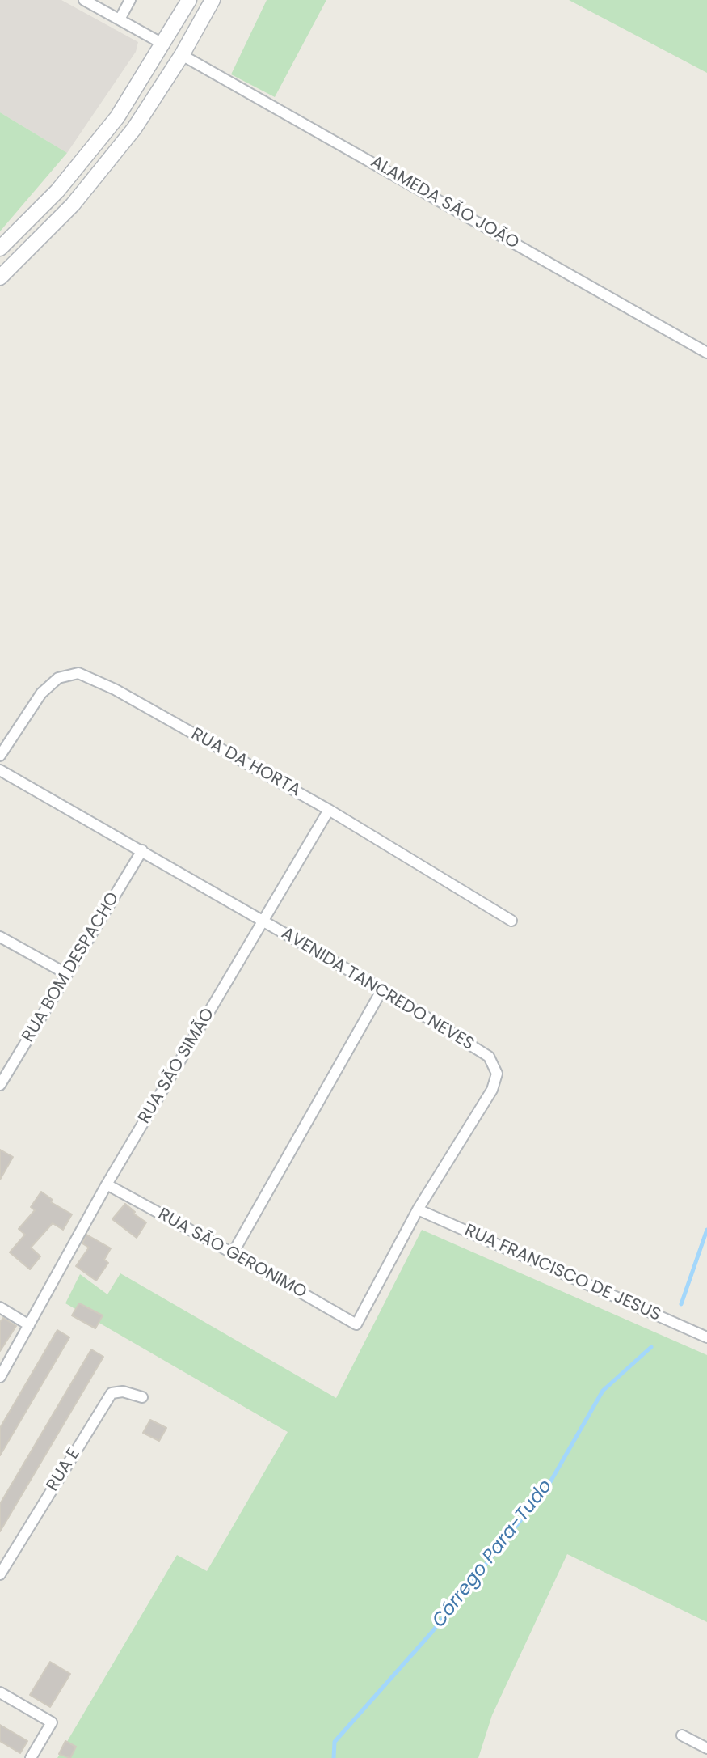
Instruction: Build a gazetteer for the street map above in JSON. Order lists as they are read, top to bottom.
{
  "streets": {
    "street": [
      "ALAMEDA SÃO JOÃO",
      "RUA DA HORTA",
      "RUA BOM DESPACHO",
      "AVENIDA TANCREDO NEVES",
      "RUA SÃO SIMÃO",
      "RUA SÃO GERONIMO",
      "RUA FRANCISCO DE JESUS",
      "RUA E"
    ]
  },
  "crossings": [
    ["RUA DA HORTA", "RUA SÃO SIMÃO"],
    ["RUA BOM DESPACHO", "AVENIDA TANCREDO NEVES"],
    ["AVENIDA TANCREDO NEVES", "RUA SÃO SIMÃO"],
    ["AVENIDA TANCREDO NEVES", "RUA SÃO GERONIMO"],
    ["AVENIDA TANCREDO NEVES", "RUA FRANCISCO DE JESUS"],
    ["RUA SÃO SIMÃO", "RUA SÃO GERONIMO"]
  ],
  "water": ["Córrego Para-Tudo"]
}
